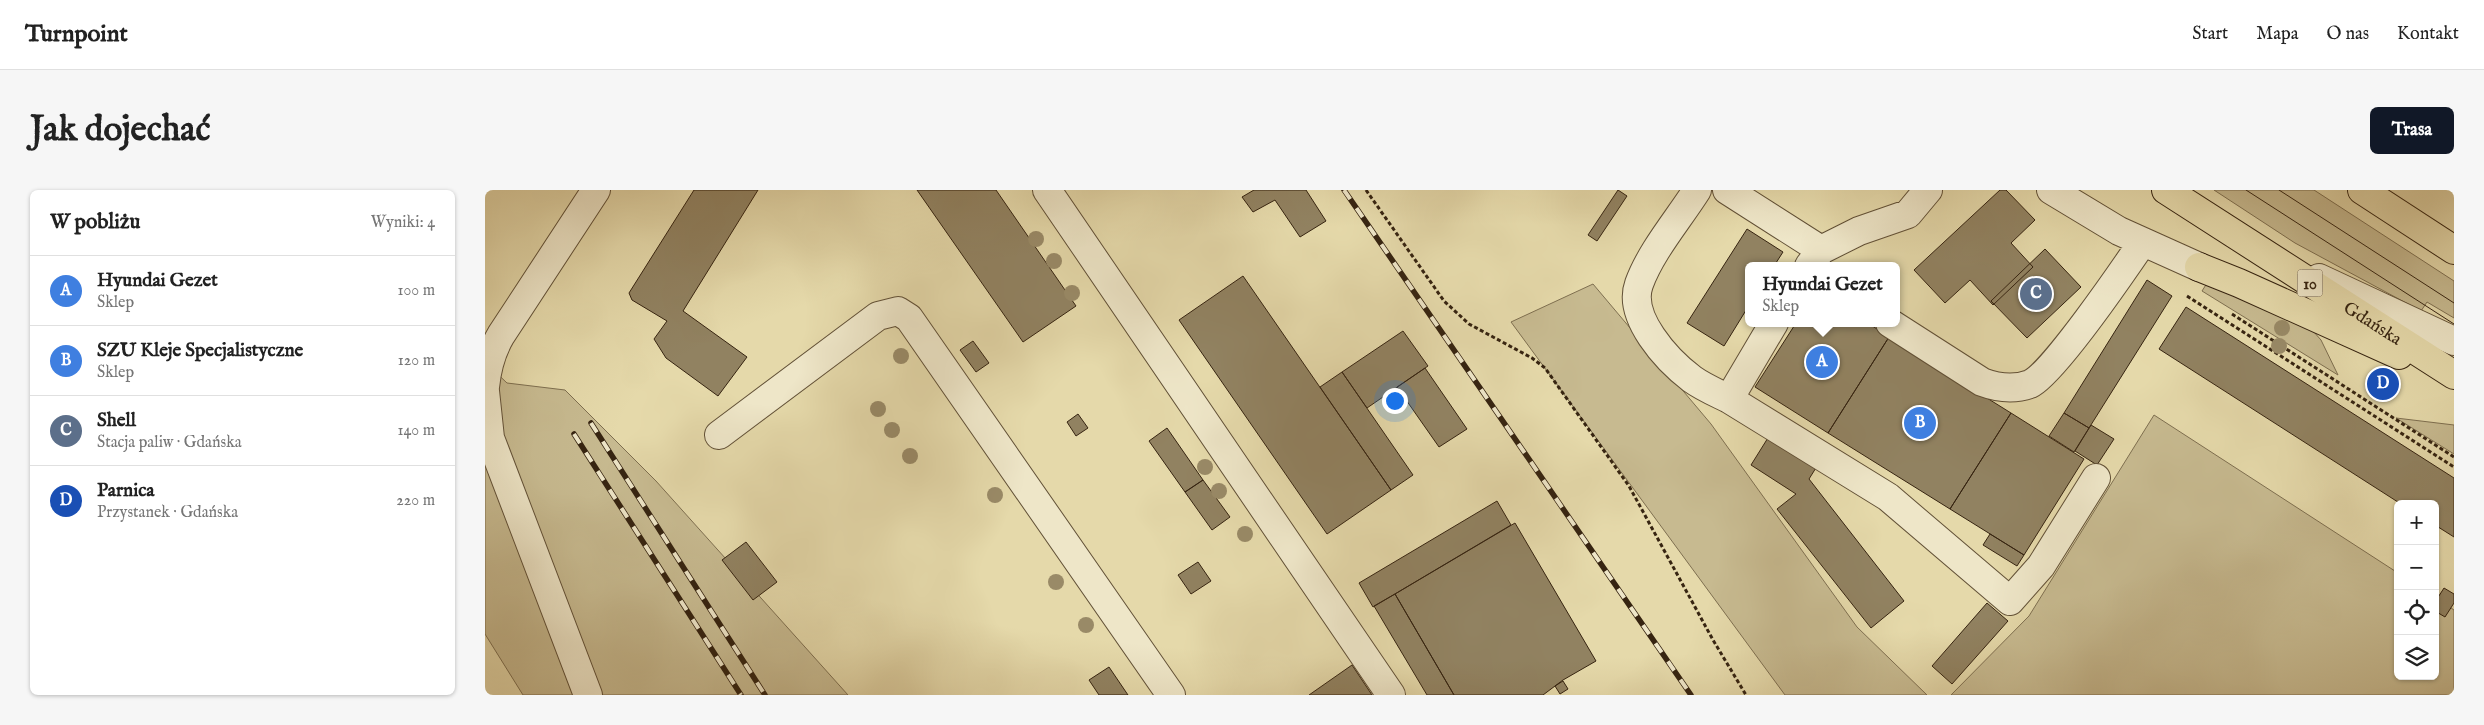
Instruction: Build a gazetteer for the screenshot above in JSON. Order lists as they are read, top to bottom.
{
  "streets": {
    "main road": ["10", "Gdańska"]
  },
  "page": {
    "header": "Turnpoint",
    "nav": [
      "Start",
      "Mapa",
      "O nas",
      "Kontakt"
    ],
    "buttons": "Trasa",
    "title": "Jak dojechać",
    "heading": ["W pobliżu", "Wyniki: 4"],
    "list": [
      {
        "mark": "A",
        "name": "Hyundai Gezet",
        "note": "Sklep",
        "value": "100 m"
      },
      {
        "mark": "B",
        "name": "SZU Kleje Specjalistyczne",
        "note": "Sklep",
        "value": "120 m"
      },
      {
        "mark": "C",
        "name": "Shell",
        "note": "Stacja paliw · Gdańska",
        "value": "140 m"
      },
      {
        "mark": "D",
        "name": "Parnica",
        "note": "Przystanek · Gdańska",
        "value": "220 m"
      }
    ],
    "popup": ["Hyundai Gezet", "Sklep"],
    "pins": [
      "C",
      "A",
      "D",
      "B"
    ],
    "map_buttons": ["+", "−"]
  }
}
